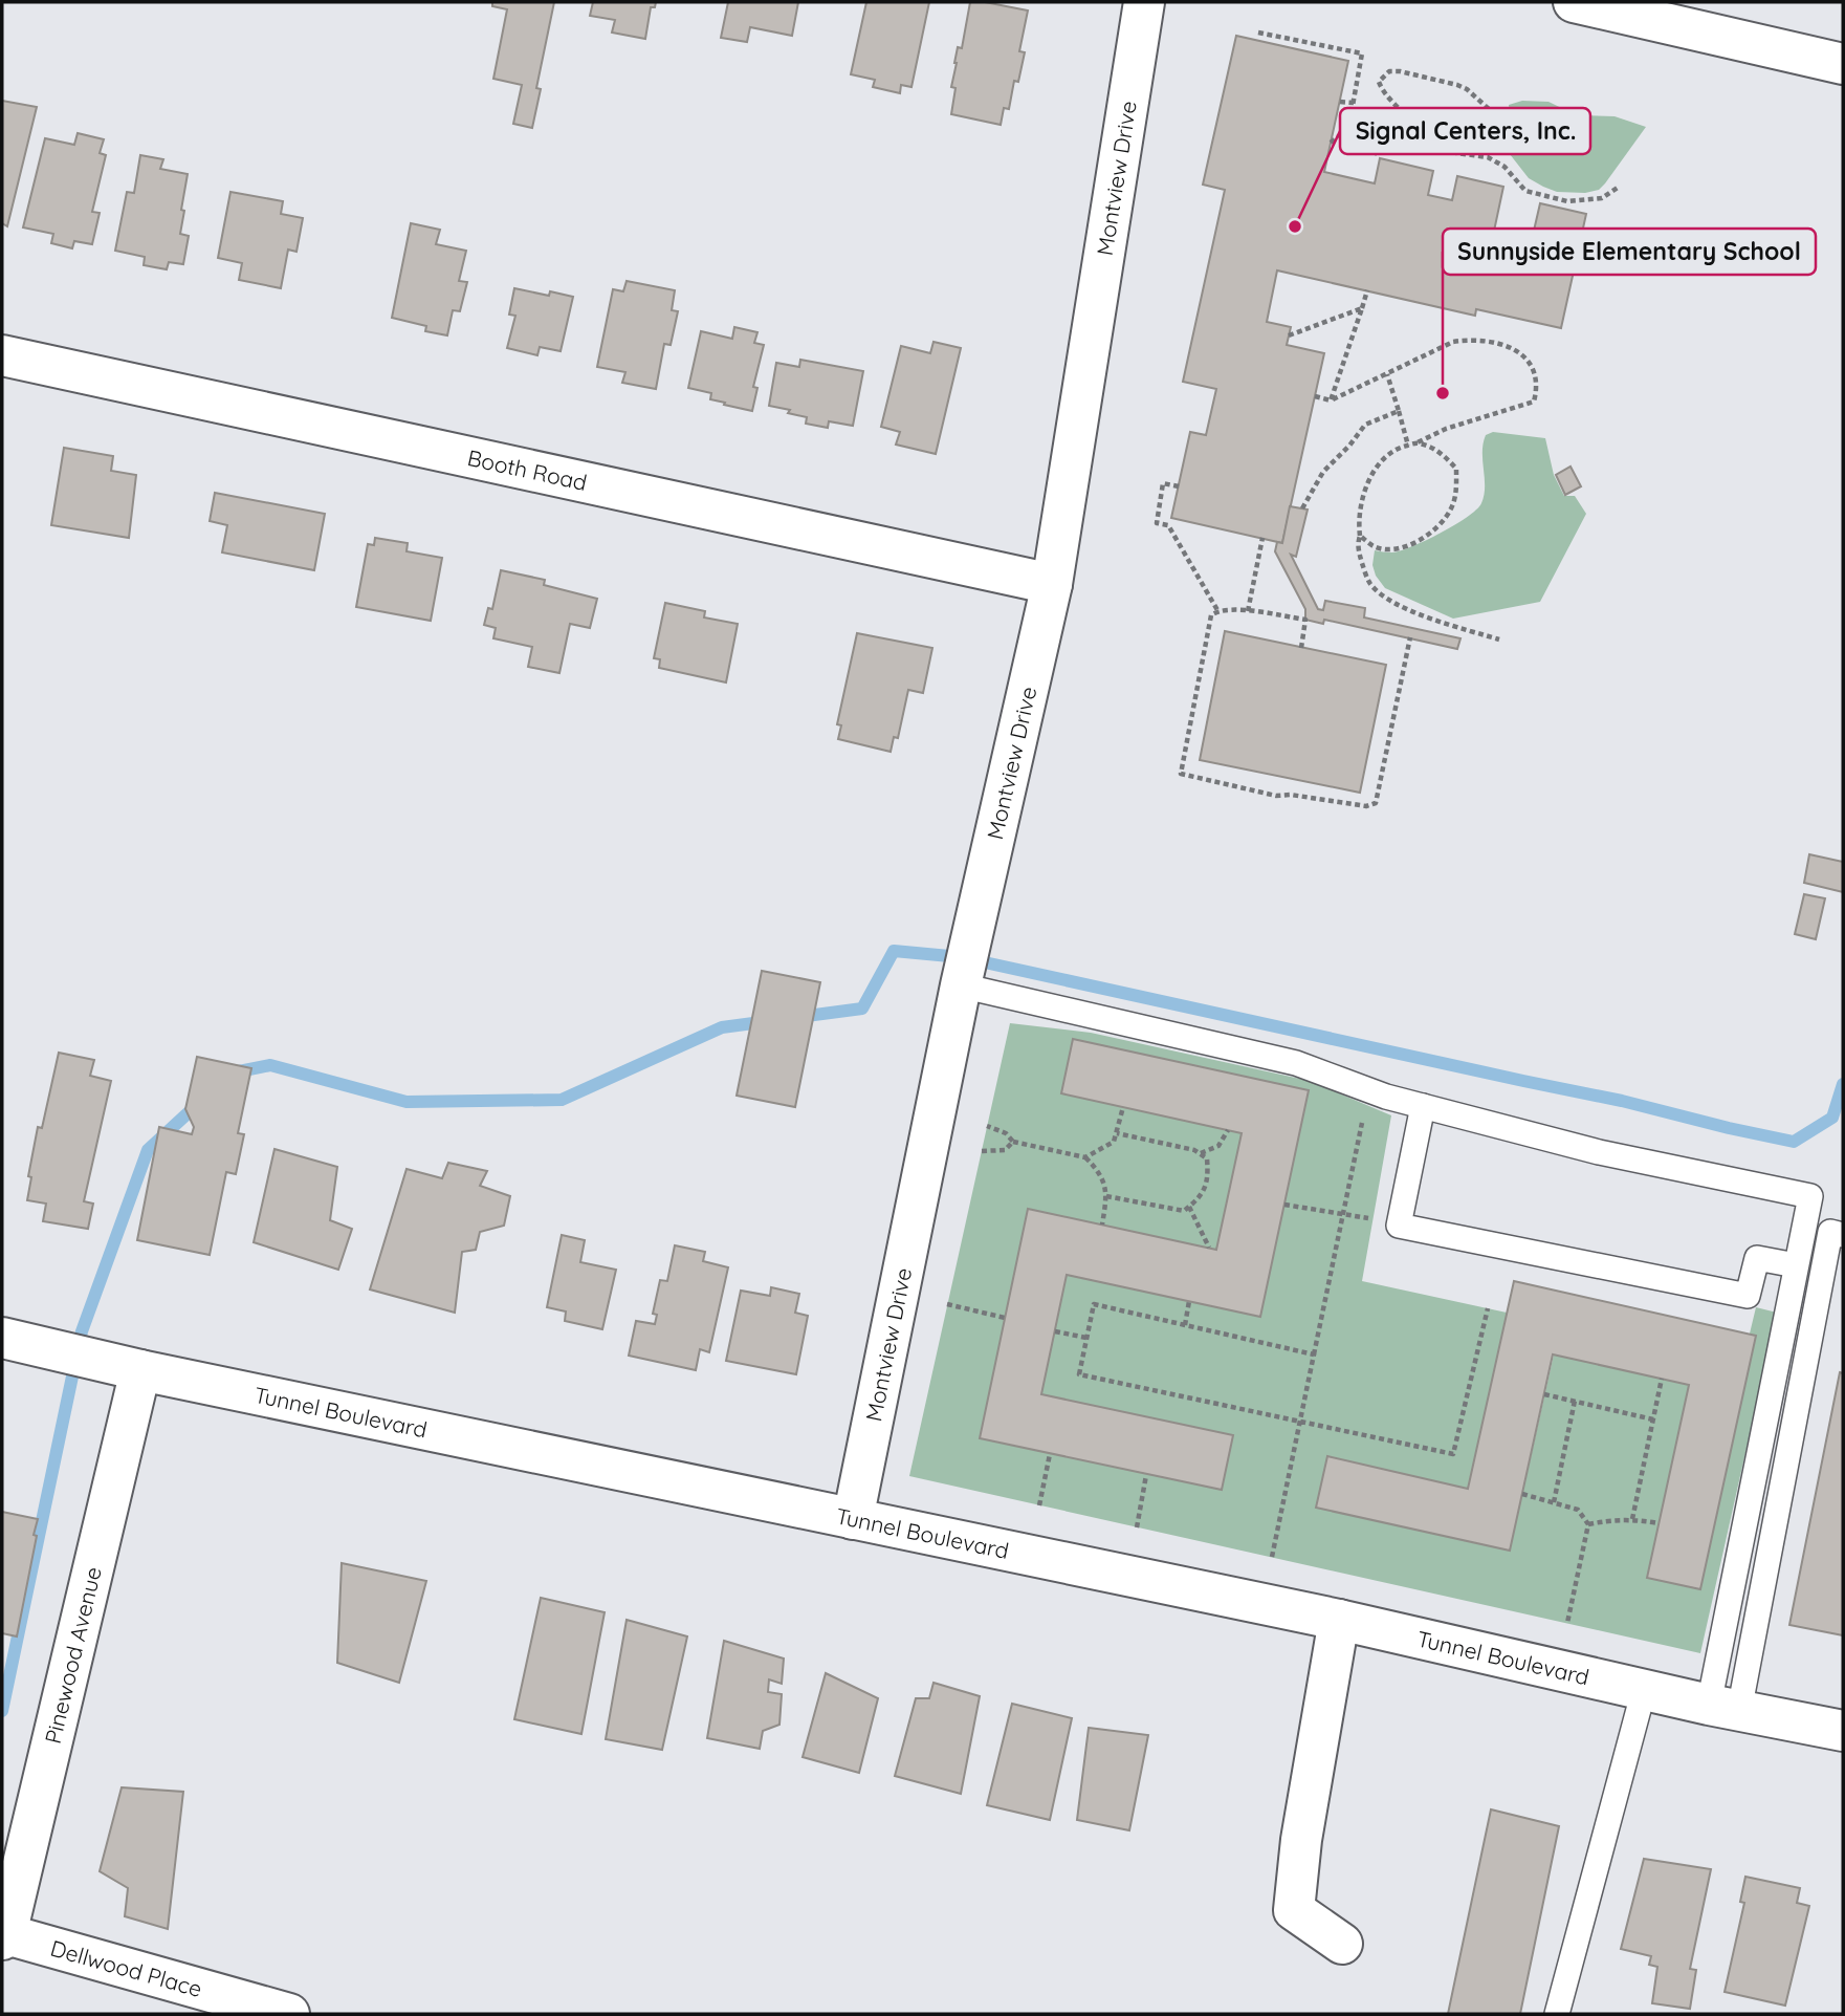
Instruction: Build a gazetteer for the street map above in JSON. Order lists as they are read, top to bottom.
{
  "streets": {
    "street": [
      "Montview Drive",
      "Booth Road",
      "Tunnel Boulevard",
      "Pinewood Avenue",
      "Dellwood Place"
    ]
  },
  "crossings": [
    ["Montview Drive", "Booth Road"],
    ["Montview Drive", "Tunnel Boulevard"],
    ["Tunnel Boulevard", "Pinewood Avenue"],
    ["Pinewood Avenue", "Dellwood Place"]
  ],
  "places": ["Signal Centers, Inc.", "Sunnyside Elementary School"]
}
